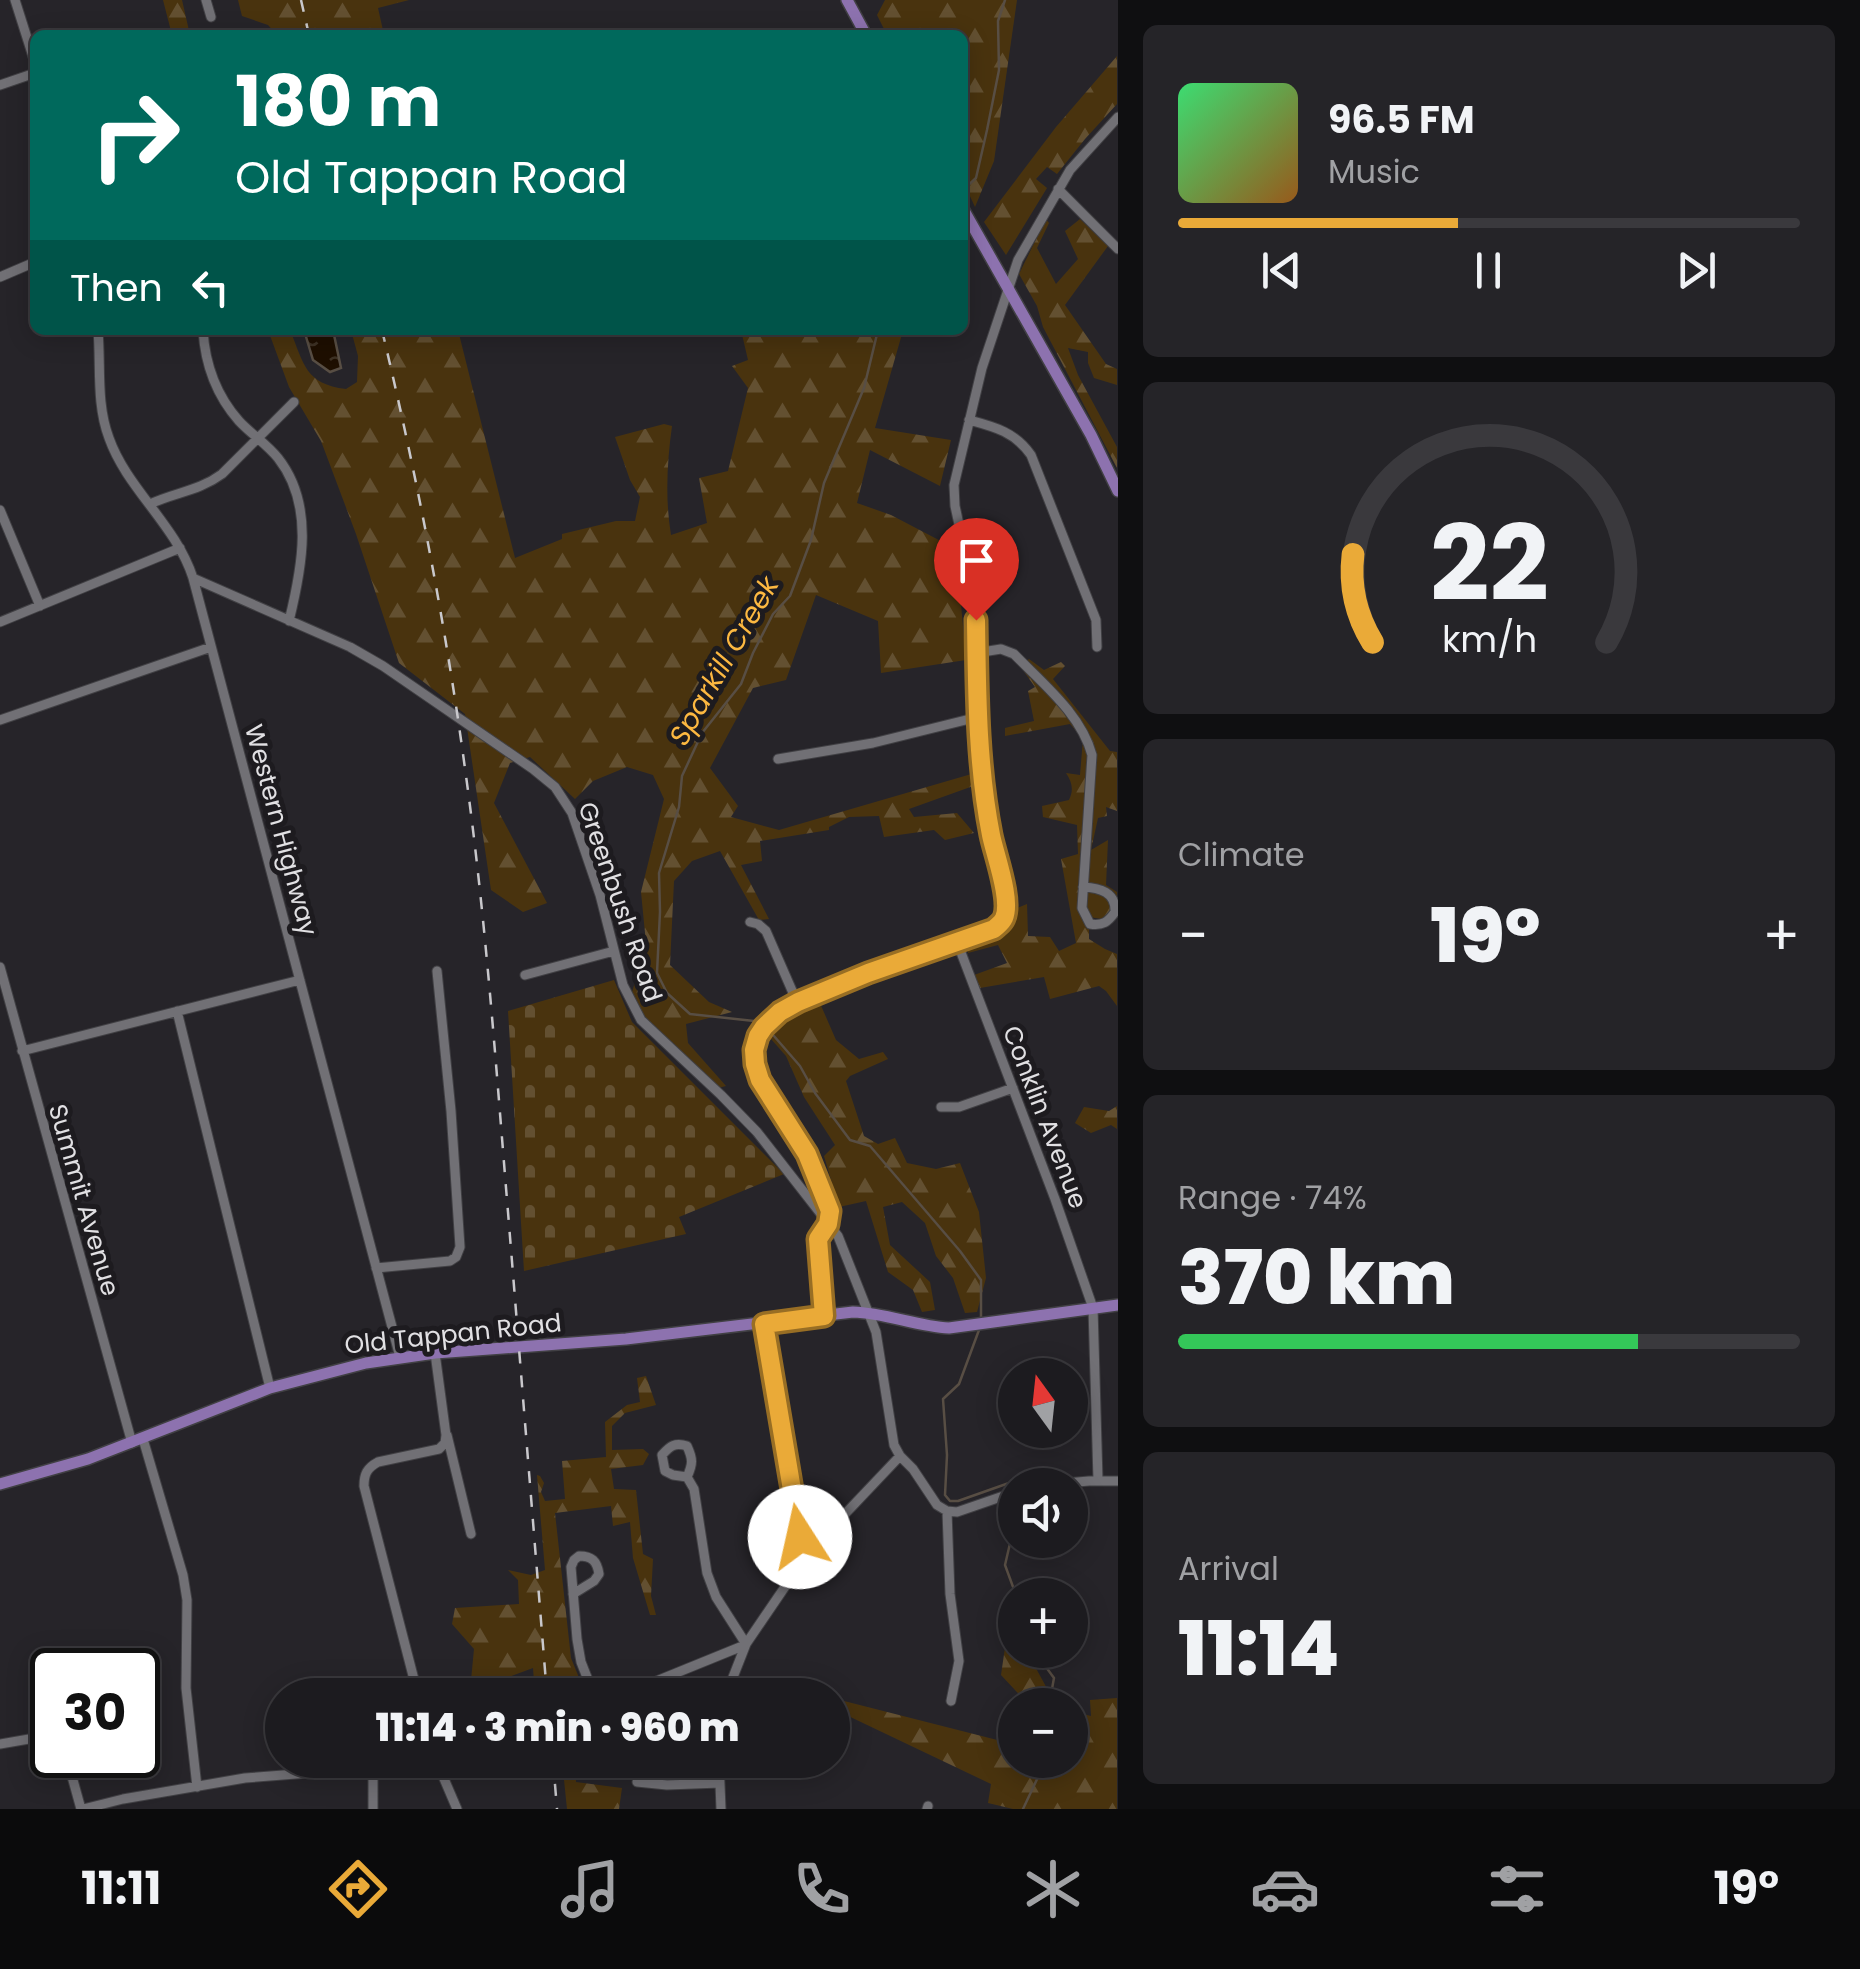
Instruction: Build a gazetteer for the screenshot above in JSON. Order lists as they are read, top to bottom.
{
  "streets": {
    "main road": ["Old Tappan Road"],
    "street": [
      "Western Highway",
      "Greenbush Road",
      "Conklin Avenue",
      "Summit Avenue"
    ]
  },
  "crossings": [
    ["Western Highway", "Greenbush Road"],
    ["Western Highway", "Old Tappan Road"],
    ["Conklin Avenue", "Old Tappan Road"],
    ["Summit Avenue", "Old Tappan Road"]
  ],
  "water": ["Sparkill Creek"],
  "north": "top",
  "page": {
    "turn": ["180 m", "Old Tappan Road"],
    "song": ["96.5 FM", "Music"],
    "then": "Then",
    "tile": [
      "Climate",
      ["Range · 74%", "370 km"],
      ["Arrival", "11:14"]
    ],
    "heat": ["−", "19°", "+"],
    "map_buttons": ["+", "−"],
    "limit": "30",
    "trip": "11:14 · 3 min · 960 m",
    "tabs": ["11:11", "19°"],
    "gauge": ["22", "km/h"]
  }
}
